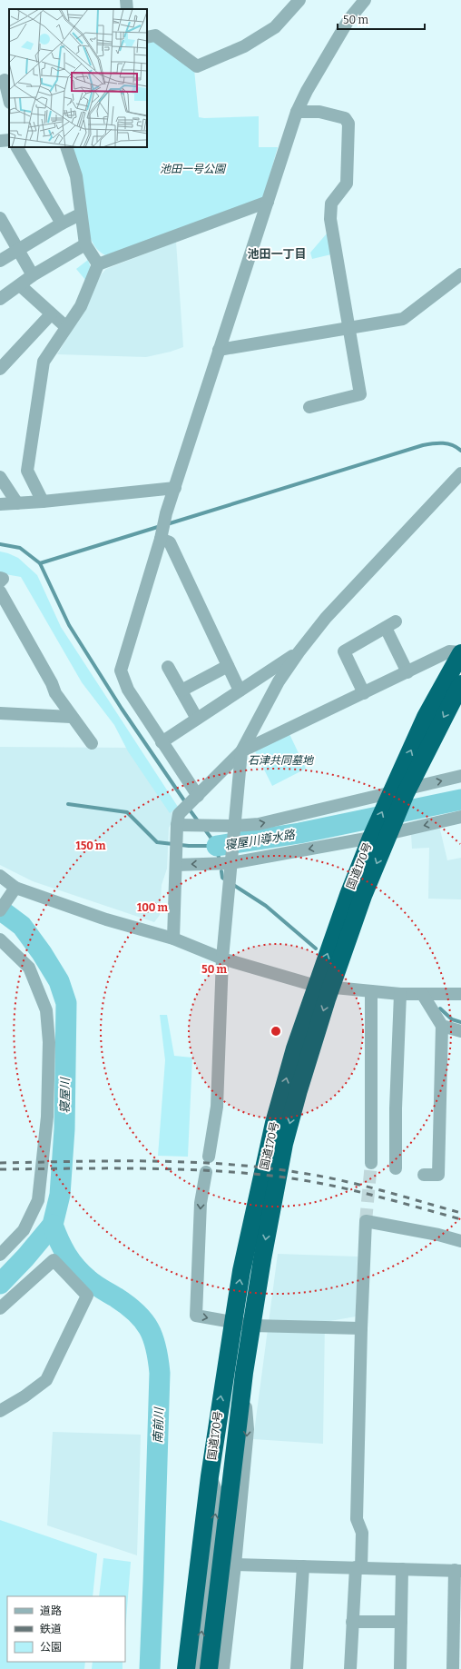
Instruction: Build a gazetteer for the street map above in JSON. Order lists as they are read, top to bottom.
{
  "streets": {
    "highway": ["国道170号"]
  },
  "districts": ["池田一丁目"],
  "water": ["寝屋川導水路", "寝屋川", "南前川"],
  "parks": ["池田一号公園", "石津共同墓地"],
  "legend": ["道路", "鉄道", "公園"],
  "scale_bar": "50 m",
  "rings": ["150 m", "100 m", "50 m"]
}
